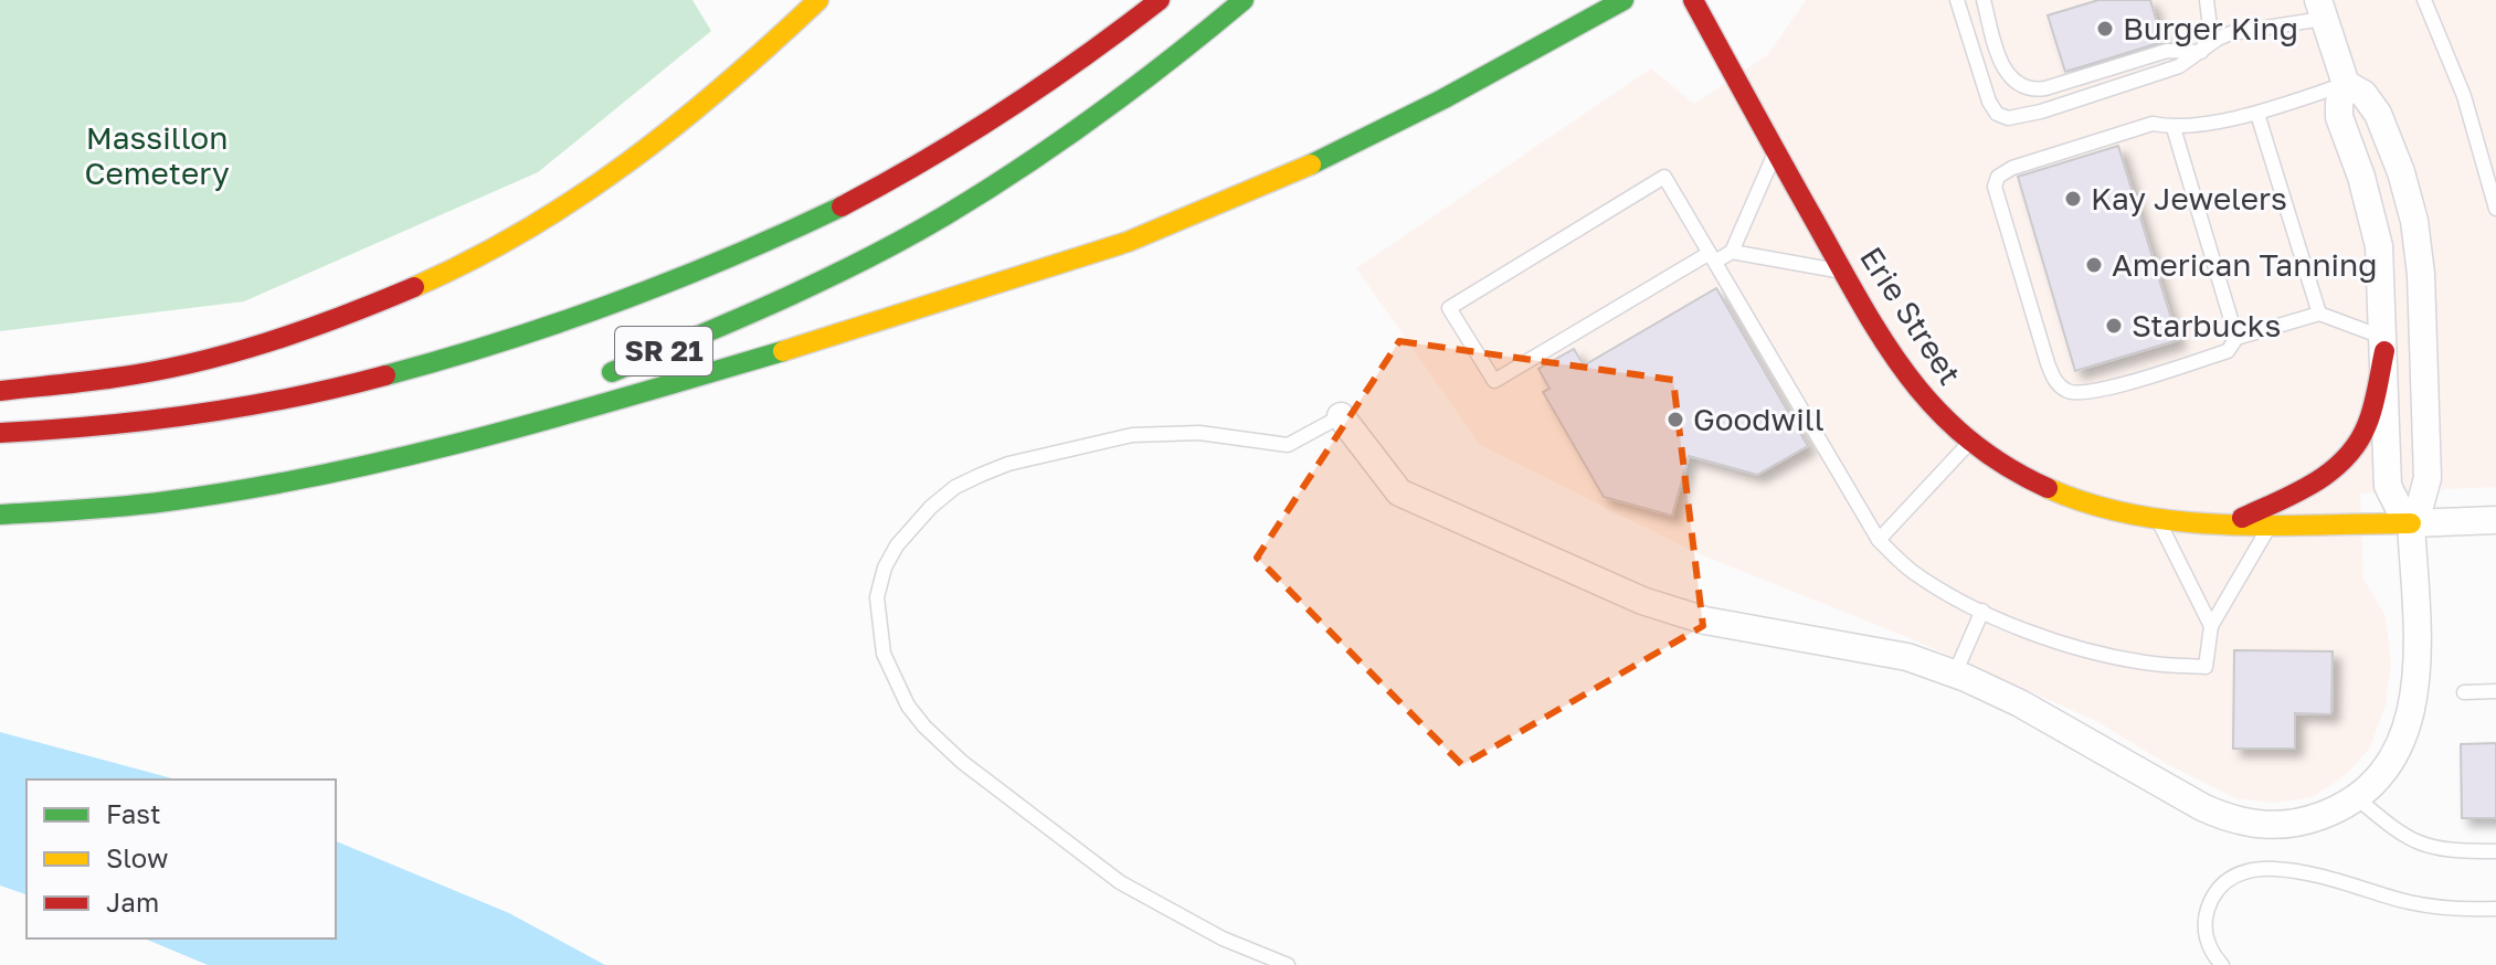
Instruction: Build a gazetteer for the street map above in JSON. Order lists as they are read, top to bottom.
{
  "streets": {
    "main road": ["Erie Street", "SR 21"]
  },
  "parks": ["Massillon Cemetery"],
  "places": [
    "Burger King",
    "Kay Jewelers",
    "American Tanning",
    "Starbucks",
    "Goodwill"
  ],
  "legend": ["Fast", "Slow", "Jam"]
}
